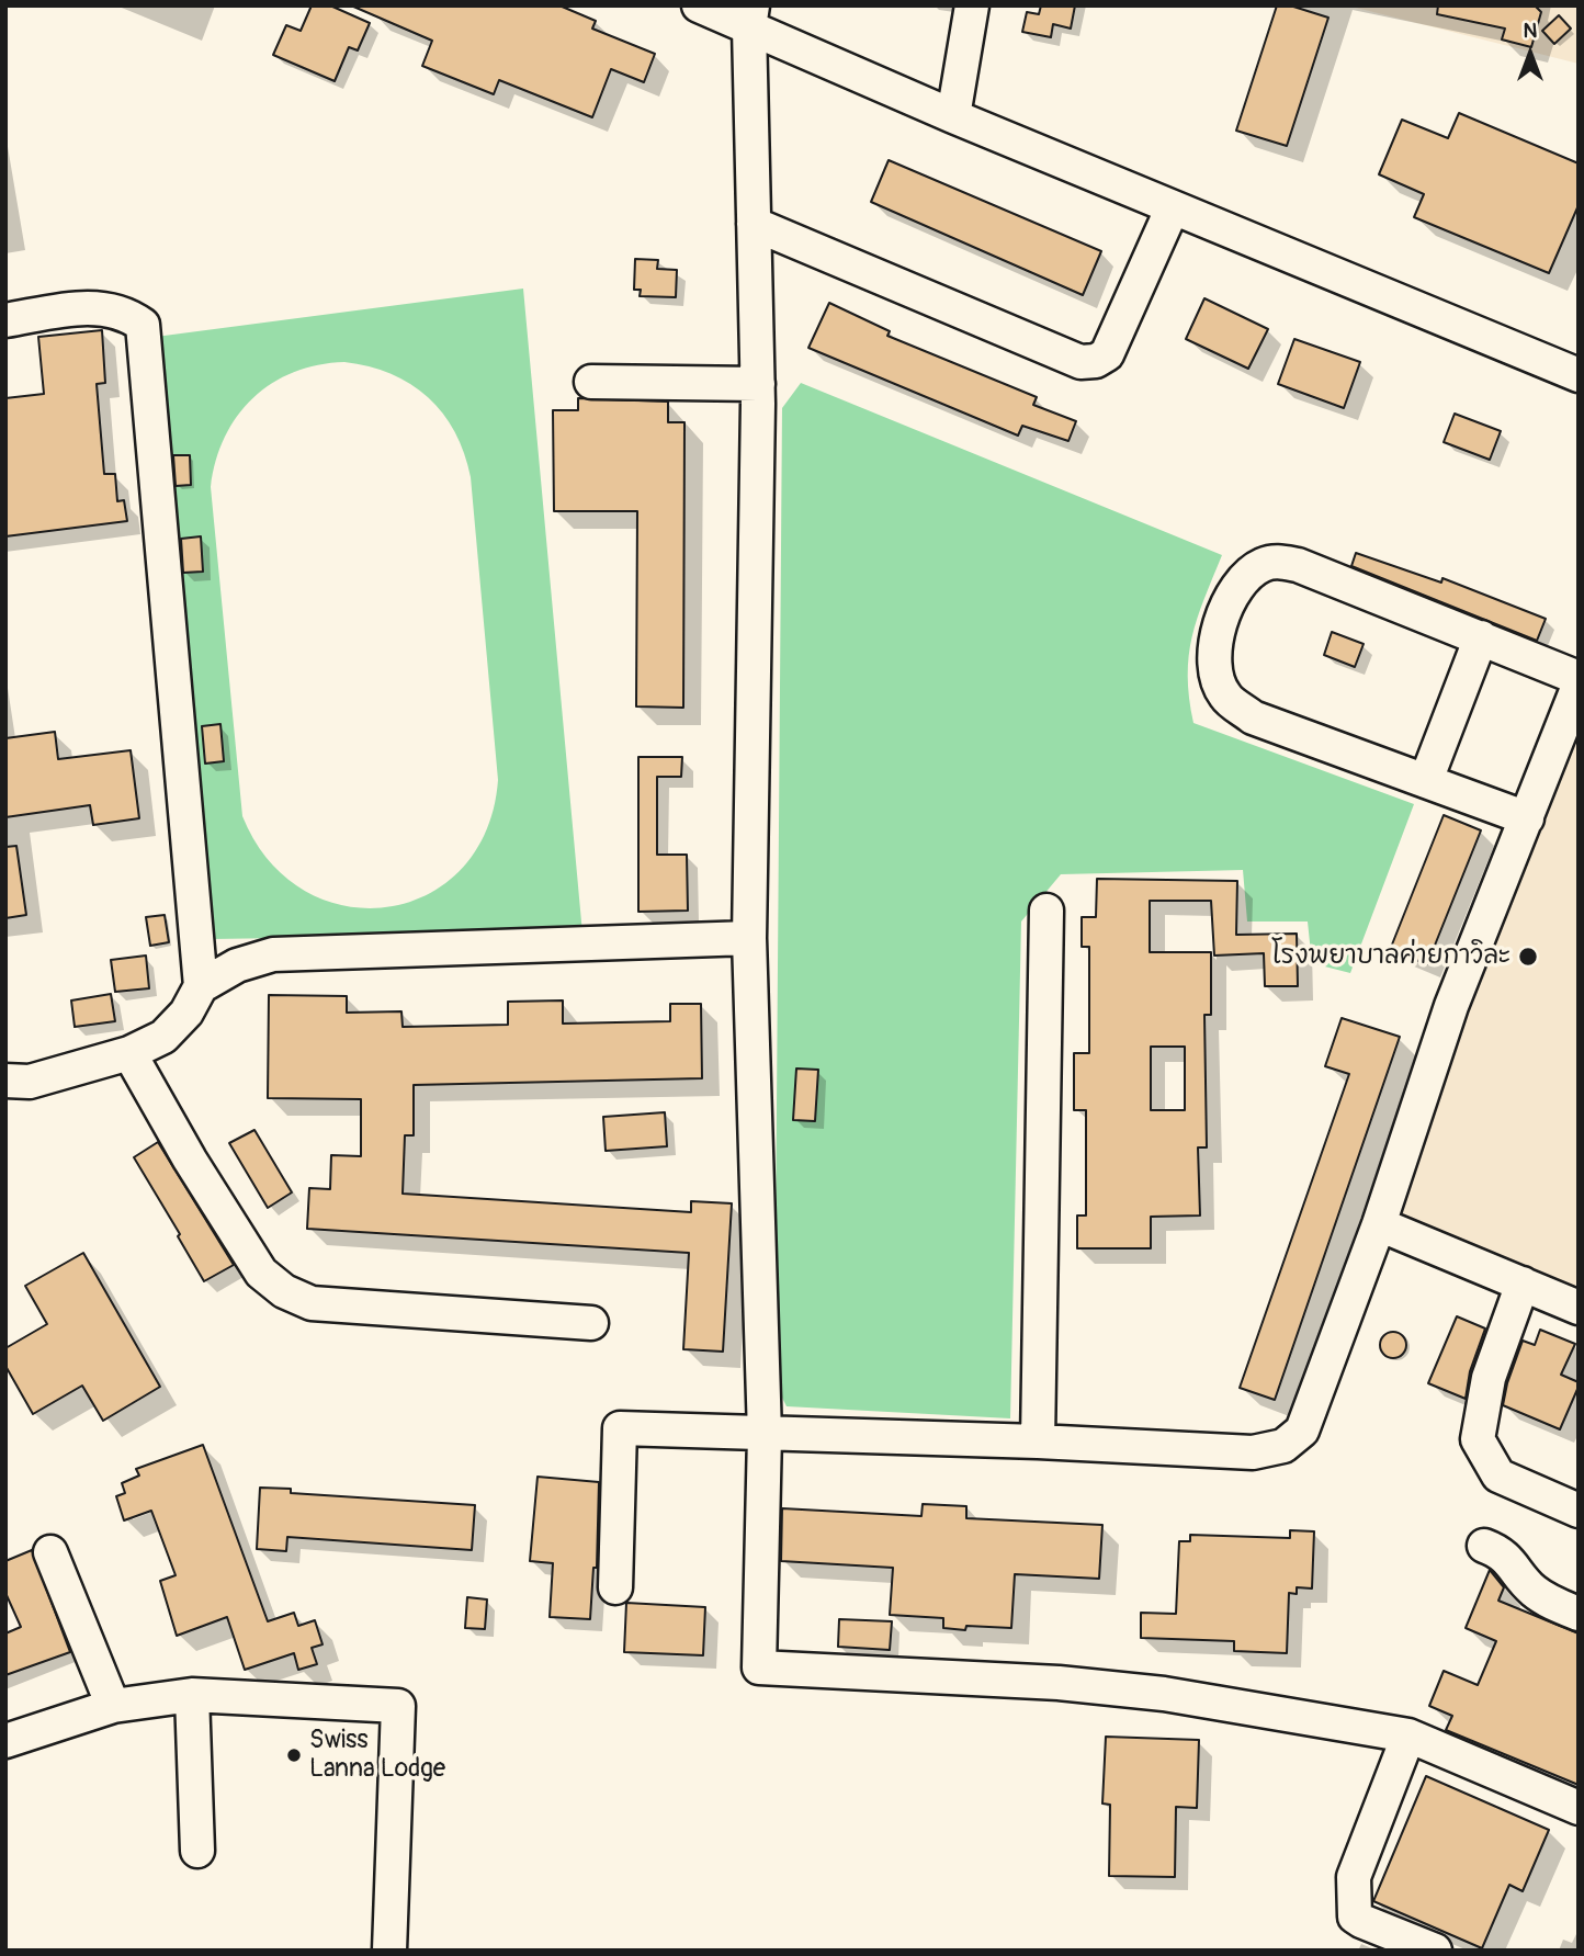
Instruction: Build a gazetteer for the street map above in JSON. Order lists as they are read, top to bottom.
{
  "places": ["โรงพยาบาลค่ายกาวิละ", "Swiss Lanna Lodge"],
  "north": "top"
}
